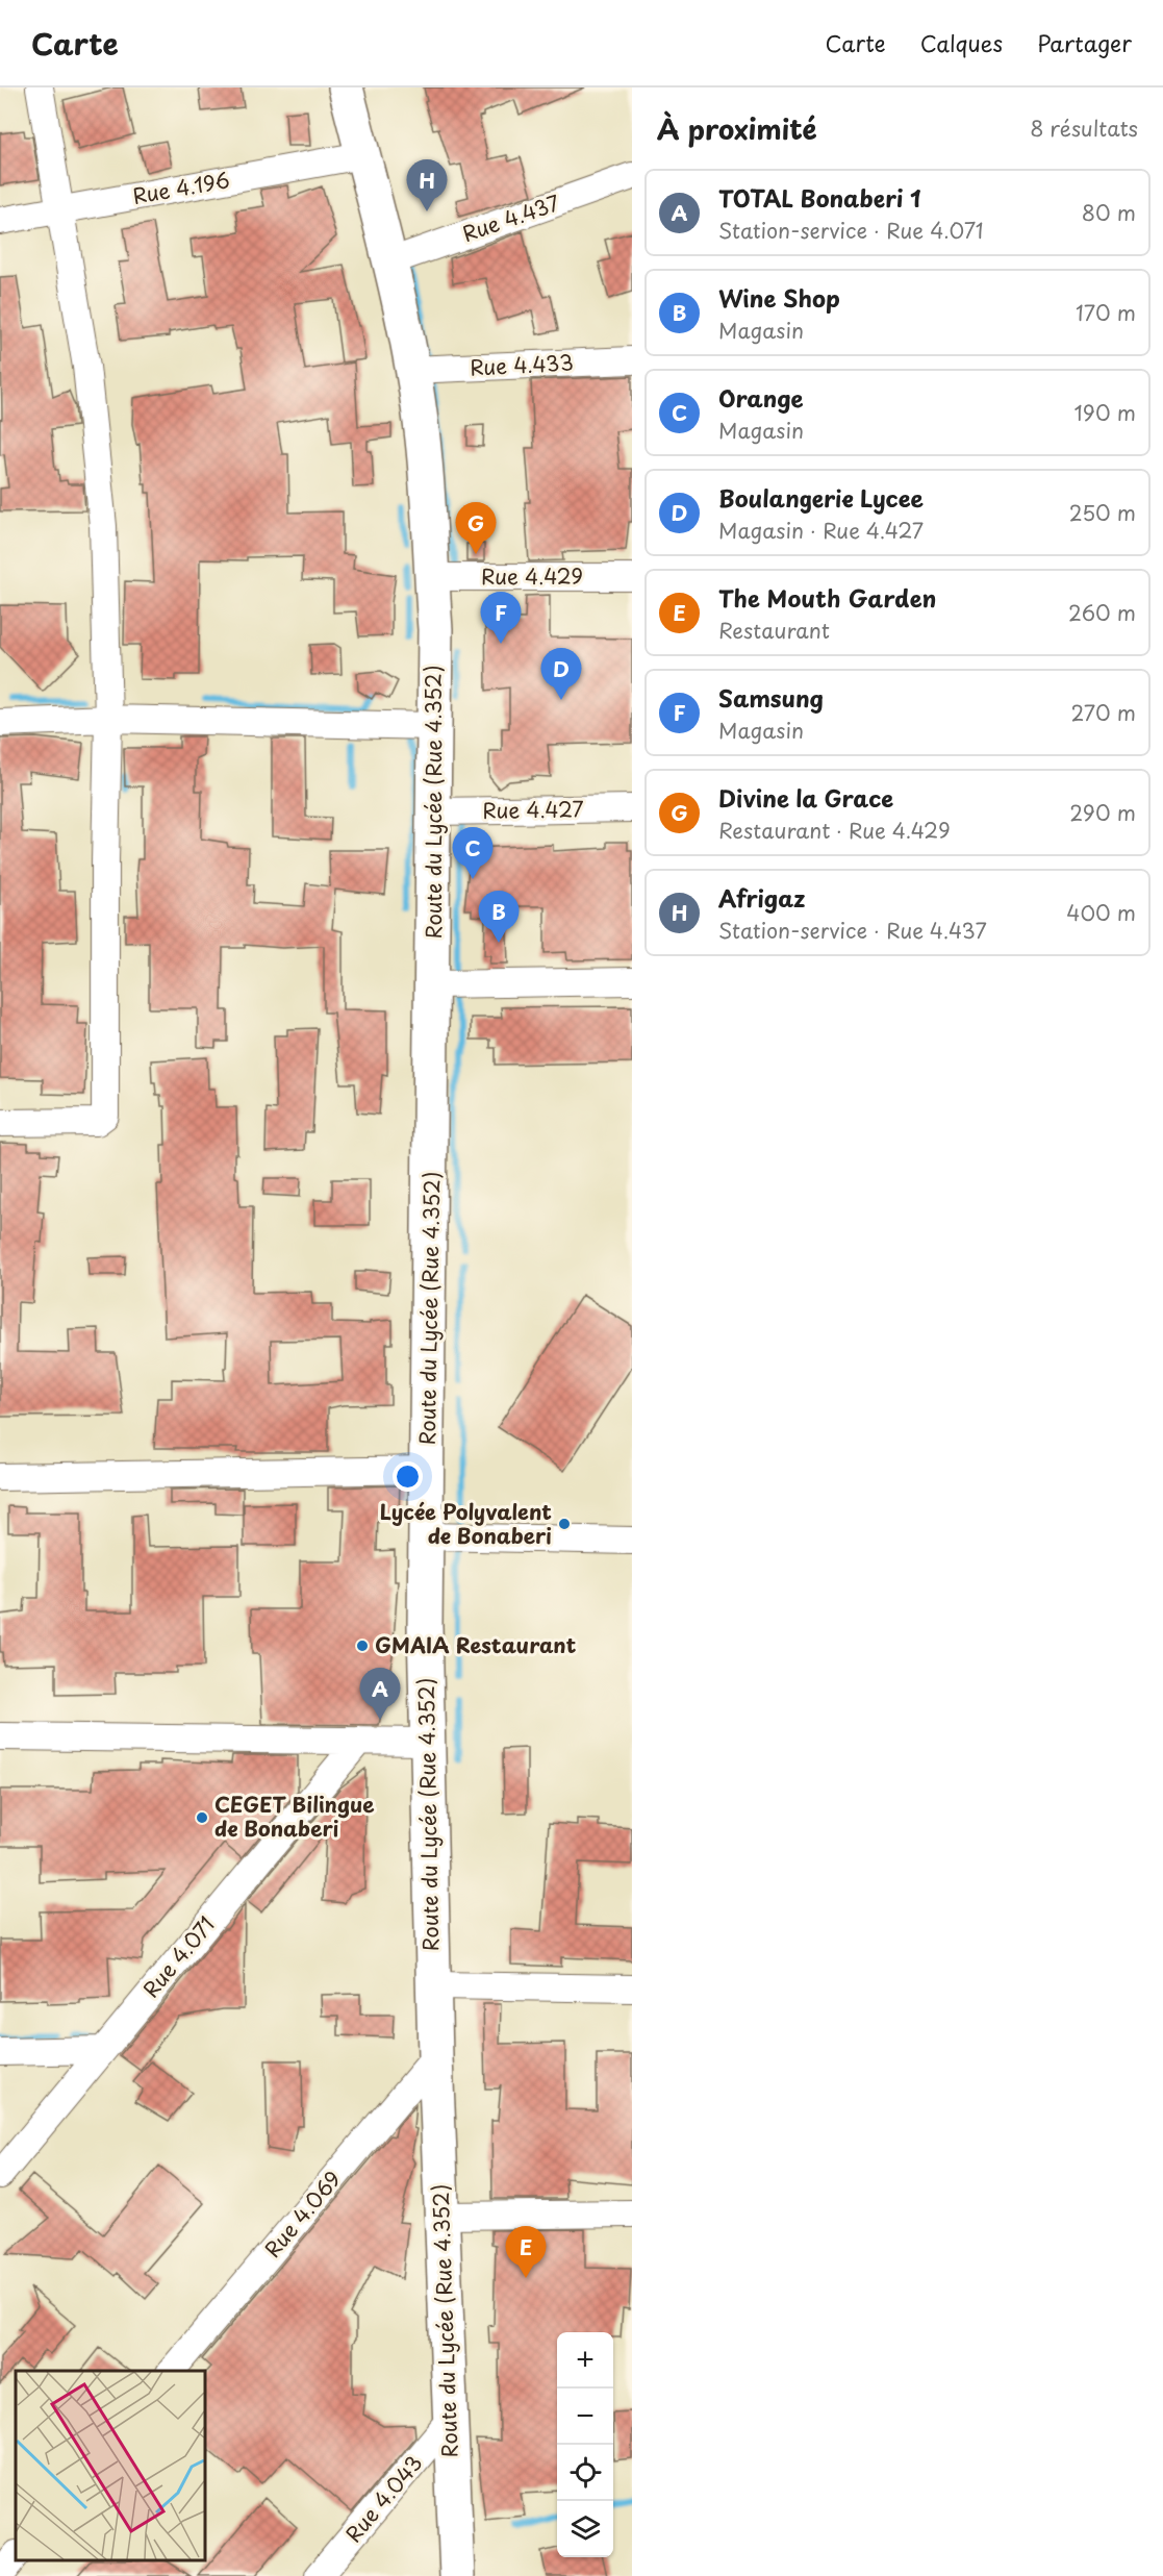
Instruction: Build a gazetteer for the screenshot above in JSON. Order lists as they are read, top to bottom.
{
  "streets": {
    "main road": ["Route du Lycée (Rue 4.352)"],
    "street": [
      "Rue 4.196",
      "Rue 4.437",
      "Rue 4.433",
      "Rue 4.429",
      "Rue 4.427",
      "Rue 4.071",
      "Rue 4.069",
      "Rue 4.043"
    ]
  },
  "crossings": [
    ["Rue 4.196", "Route du Lycée (Rue 4.352)"],
    ["Rue 4.437", "Route du Lycée (Rue 4.352)"],
    ["Rue 4.433", "Route du Lycée (Rue 4.352)"],
    ["Rue 4.429", "Route du Lycée (Rue 4.352)"],
    ["Route du Lycée (Rue 4.352)", "Rue 4.427"],
    ["Route du Lycée (Rue 4.352)", "Rue 4.069"],
    ["Route du Lycée (Rue 4.352)", "Rue 4.043"]
  ],
  "places": ["Lycée Polyvalent de Bonaberi", "GMAIA Restaurant", "CEGET Bilingue de Bonaberi"],
  "page": {
    "header": "Carte",
    "nav": ["Carte", "Calques", "Partager"],
    "heading": ["À proximité", "8 résultats"],
    "pins": [
      "H",
      "G",
      "F",
      "D",
      "C",
      "B",
      "A",
      "E"
    ],
    "list": [
      {
        "mark": "A",
        "name": "TOTAL Bonaberi 1",
        "note": "Station-service · Rue 4.071",
        "value": "80 m"
      },
      {
        "mark": "B",
        "name": "Wine Shop",
        "note": "Magasin",
        "value": "170 m"
      },
      {
        "mark": "C",
        "name": "Orange",
        "note": "Magasin",
        "value": "190 m"
      },
      {
        "mark": "D",
        "name": "Boulangerie Lycee",
        "note": "Magasin · Rue 4.427",
        "value": "250 m"
      },
      {
        "mark": "E",
        "name": "The Mouth Garden",
        "note": "Restaurant",
        "value": "260 m"
      },
      {
        "mark": "F",
        "name": "Samsung",
        "note": "Magasin",
        "value": "270 m"
      },
      {
        "mark": "G",
        "name": "Divine la Grace",
        "note": "Restaurant · Rue 4.429",
        "value": "290 m"
      },
      {
        "mark": "H",
        "name": "Afrigaz",
        "note": "Station-service · Rue 4.437",
        "value": "400 m"
      }
    ],
    "map_buttons": ["+", "−"]
  }
}
